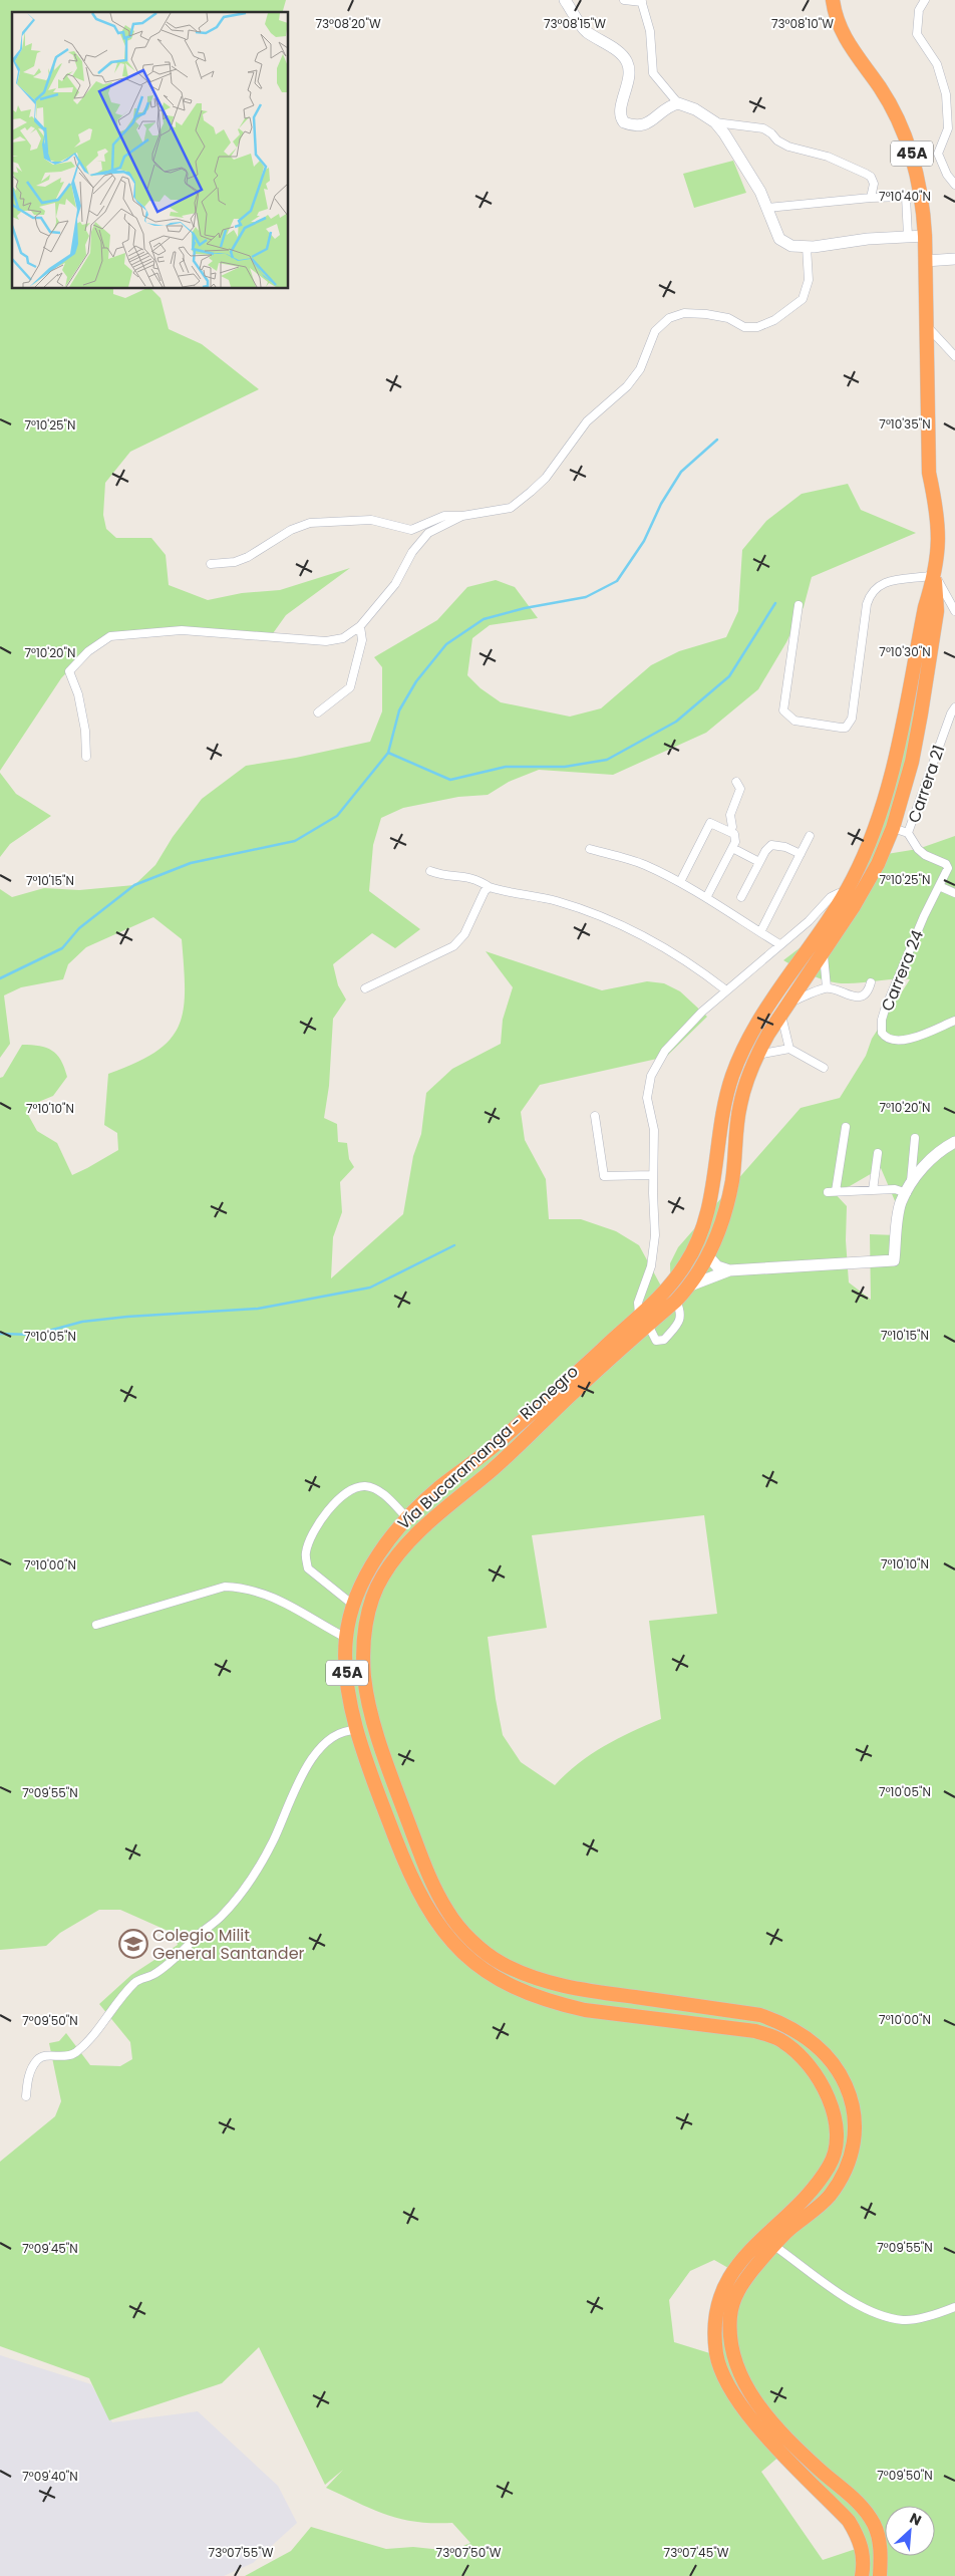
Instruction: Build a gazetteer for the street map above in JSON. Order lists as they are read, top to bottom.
{
  "streets": {
    "highway": ["45A", "Vía Bucaramanga - Rionegro"],
    "street": ["Carrera 21", "Carrera 24"]
  },
  "crossings": [
    ["Carrera 21", "Carrera 24"]
  ],
  "places": {
    "school or university": ["Colegio Milit General Santander"]
  },
  "north": "top right",
  "coordinates": [
    "73°08'20\"W",
    "73°08'10\"W",
    "73°08'15\"W",
    "7°10'40\"N",
    "7°10'35\"N",
    "7°10'25\"N",
    "7°10'30\"N",
    "7°10'20\"N",
    "7°10'15\"N",
    "7°10'10\"N",
    "7°10'05\"N",
    "7°10'00\"N",
    "7°09'55\"N",
    "7°09'50\"N",
    "7°09'45\"N",
    "7°09'40\"N",
    "73°07'55\"W",
    "73°07'50\"W",
    "73°07'45\"W"
  ]
}
